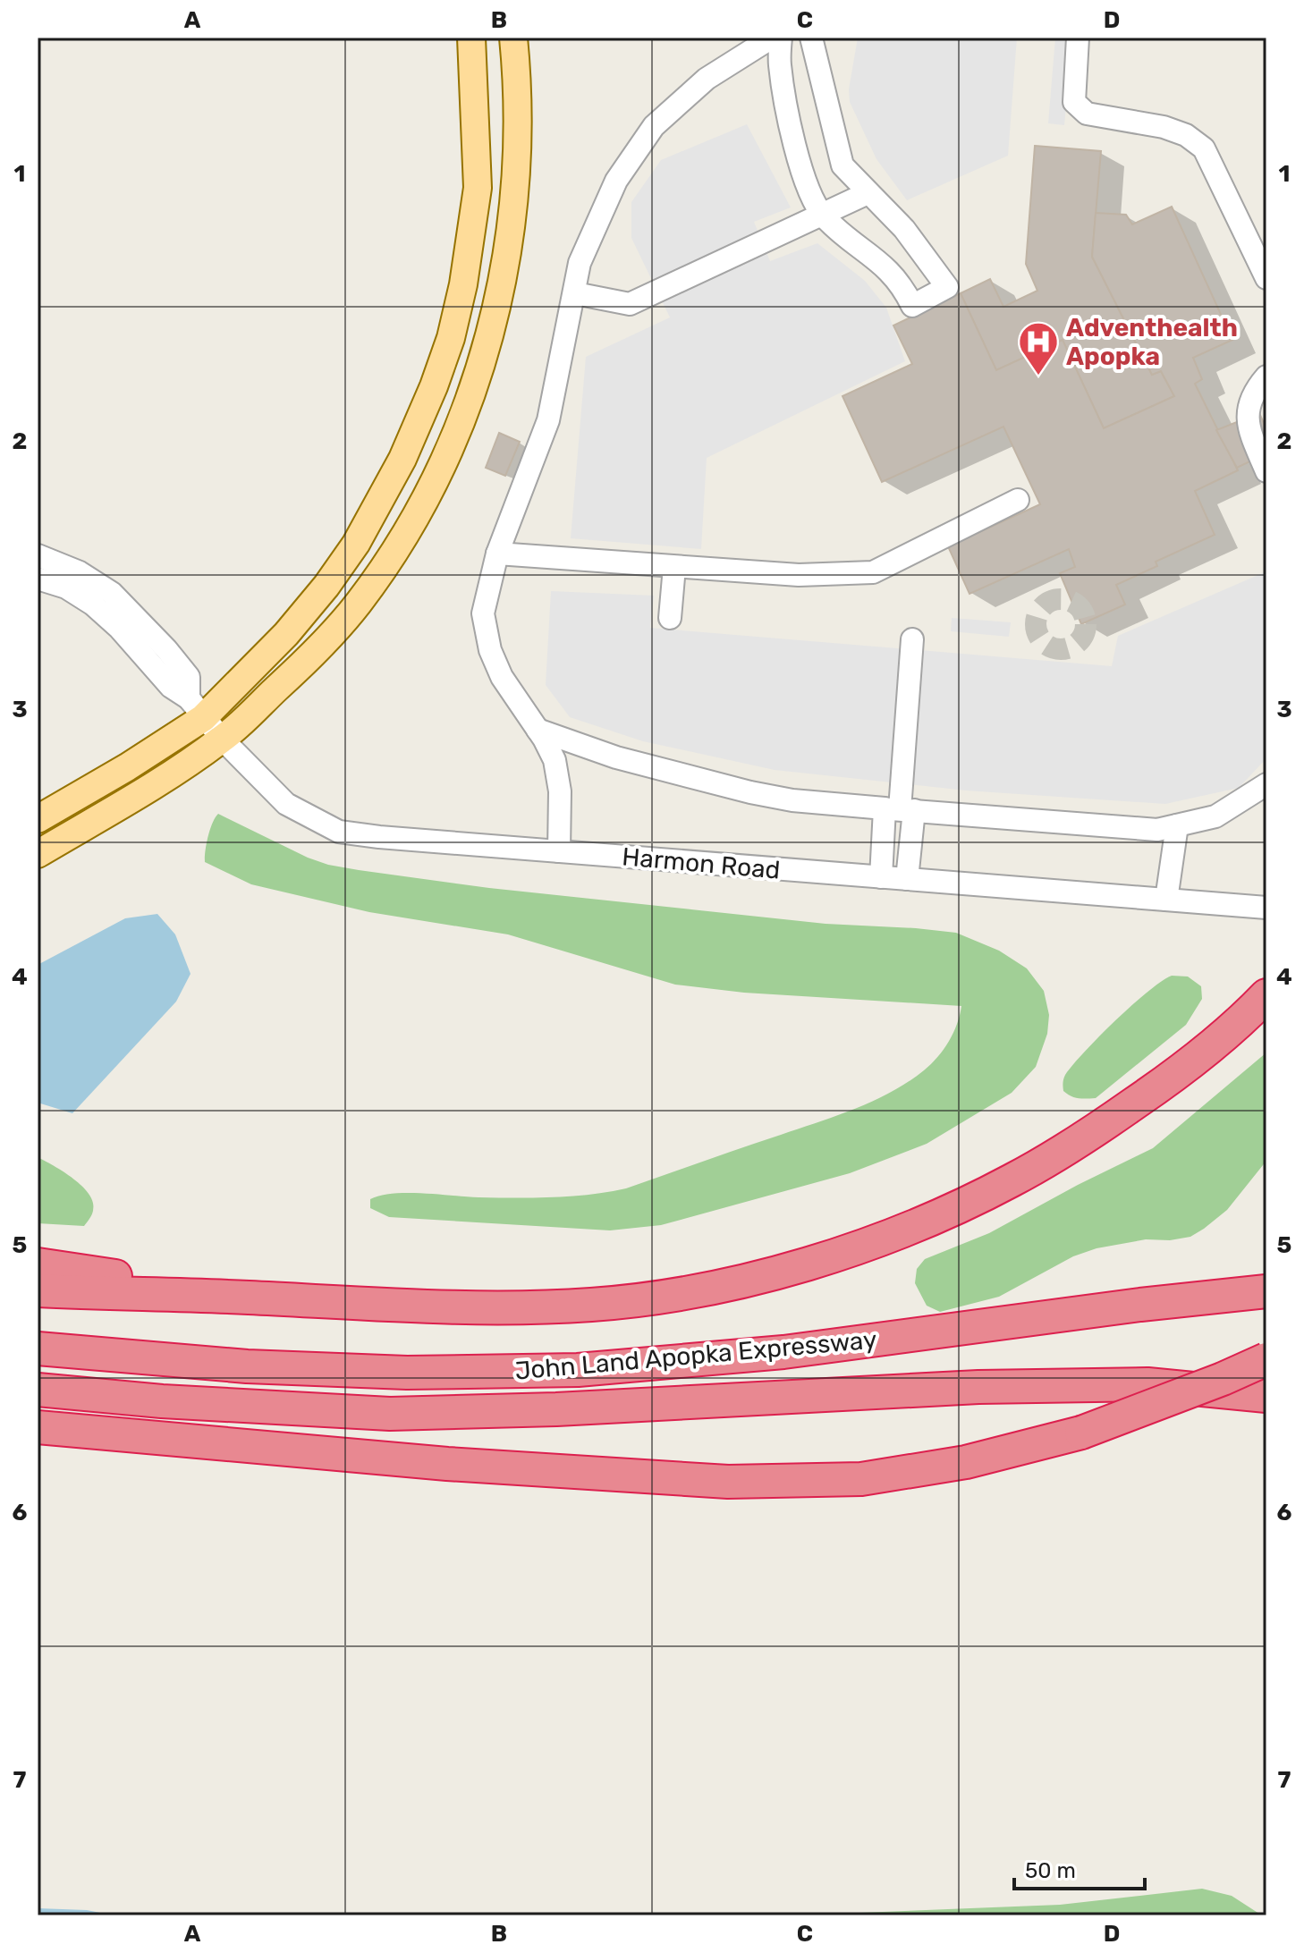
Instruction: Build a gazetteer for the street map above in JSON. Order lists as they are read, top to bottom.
{
  "streets": {
    "highway": ["John Land Apopka Expressway"],
    "street": ["Harmon Road"]
  },
  "places": {
    "hospital": ["Adventhealth Apopka"]
  },
  "scale_bar": "50 m",
  "grid": {
    "columns": [
      "A",
      "B",
      "C",
      "D"
    ],
    "rows": [
      "1",
      "2",
      "3",
      "4",
      "5",
      "6",
      "7"
    ]
  }
}
